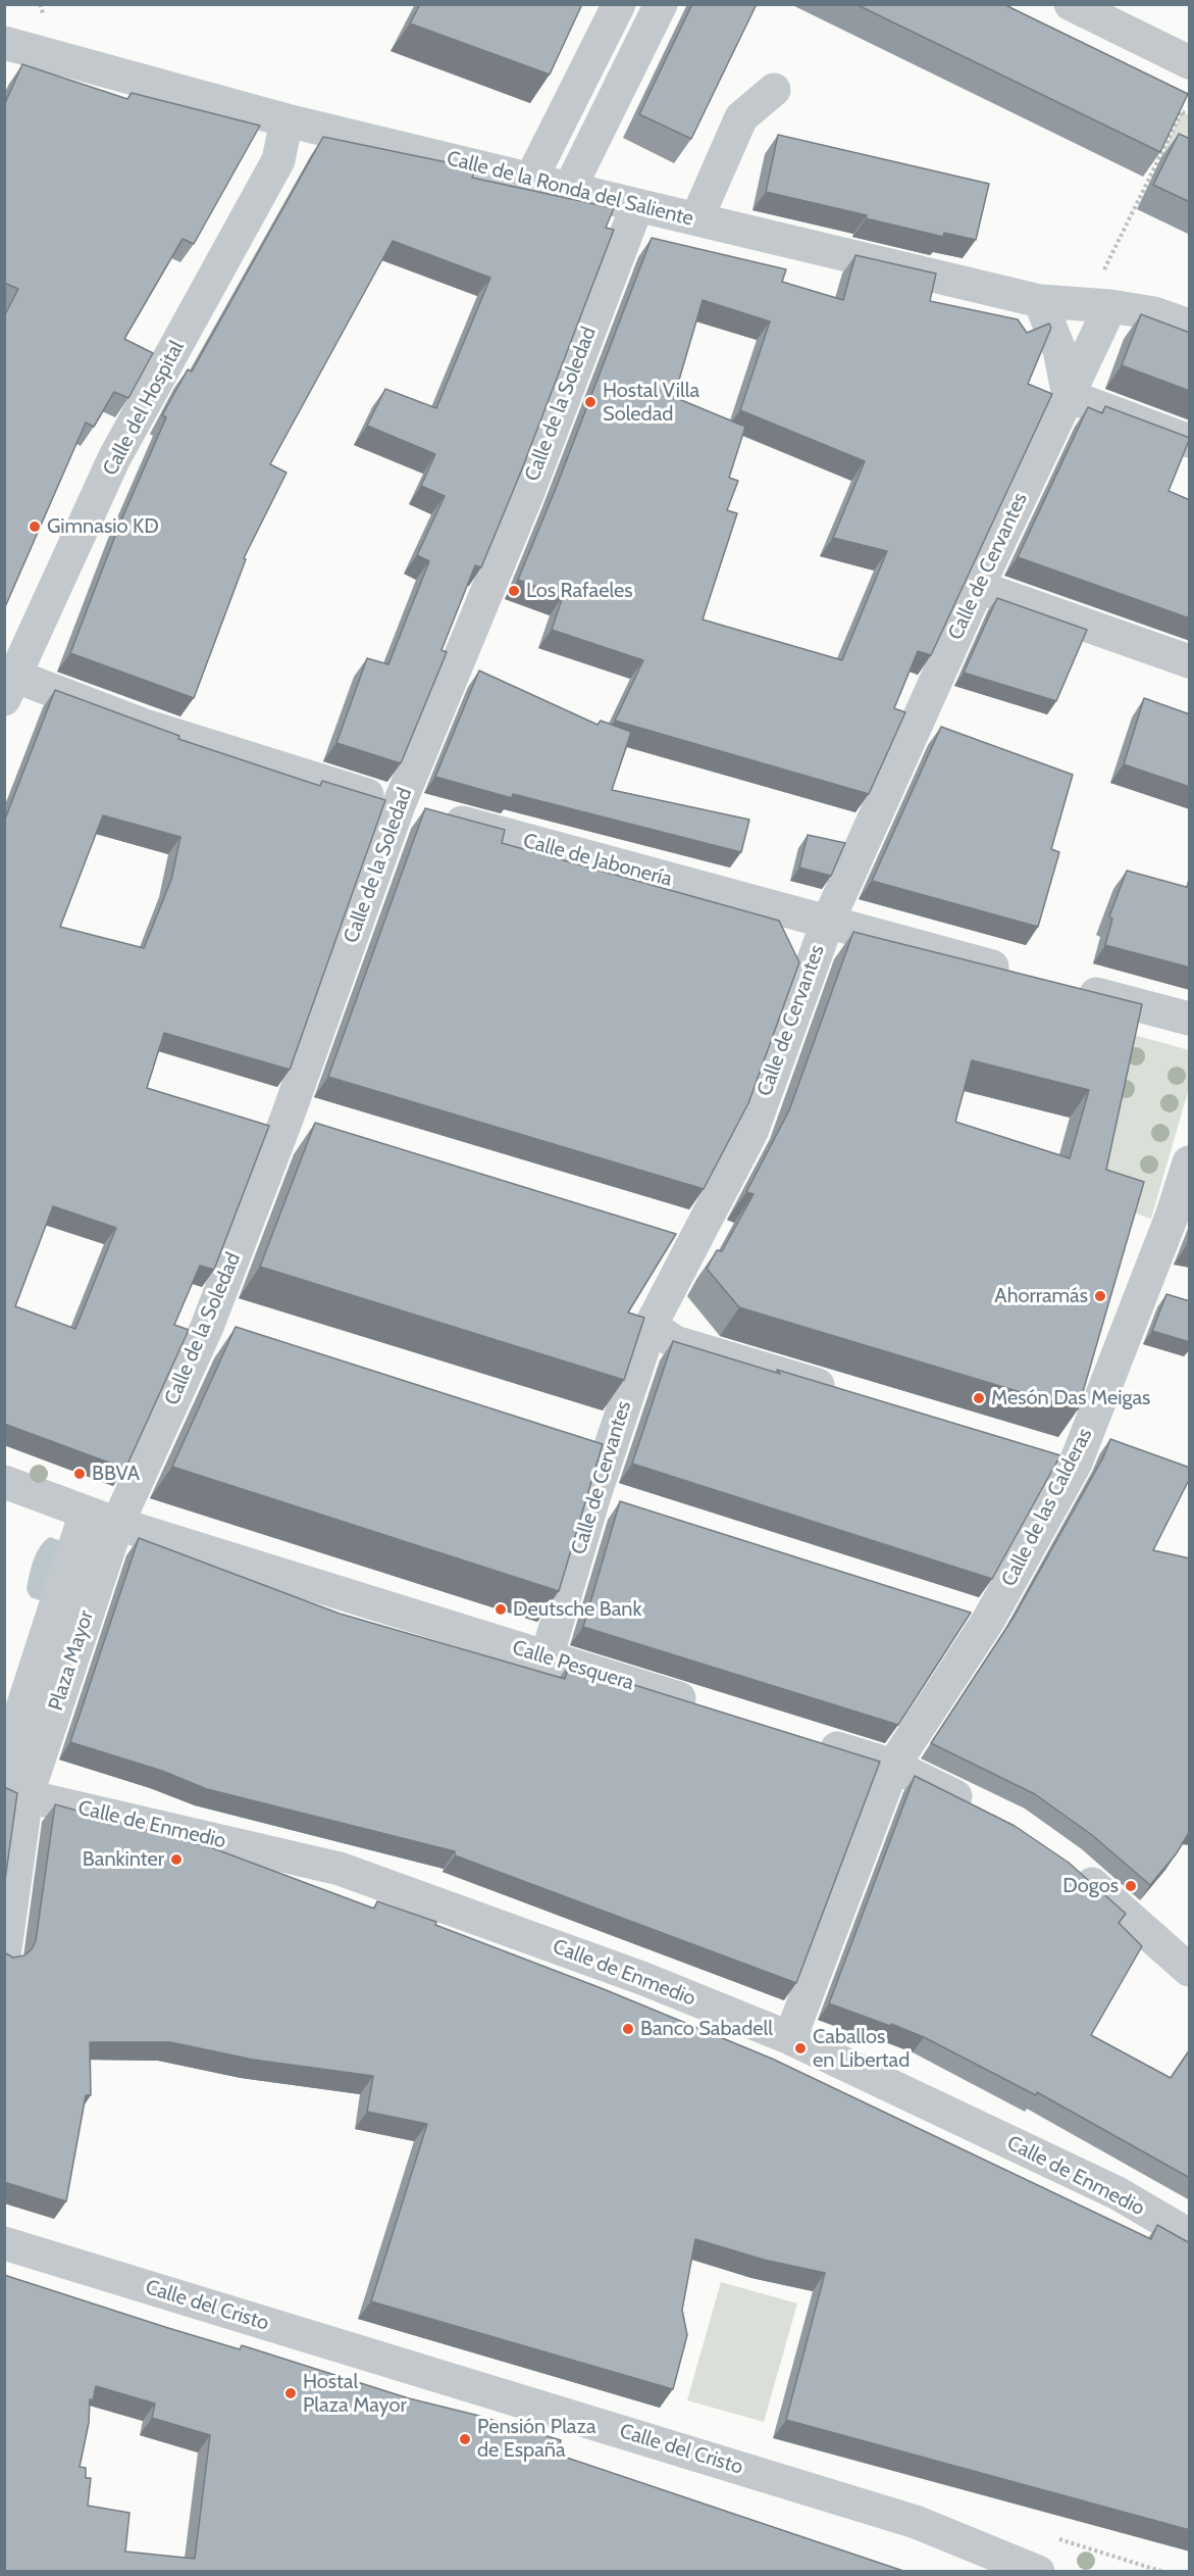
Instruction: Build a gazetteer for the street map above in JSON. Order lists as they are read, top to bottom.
{
  "streets": {
    "street": [
      "Calle de la Ronda del Saliente",
      "Calle de la Soledad",
      "Calle del Hospital",
      "Calle de Cervantes",
      "Calle de Jabonería",
      "Calle de las Calderas",
      "Plaza Mayor",
      "Calle Pesquera",
      "Calle de Enmedio",
      "Calle del Cristo"
    ]
  },
  "crossings": [
    ["Calle de la Ronda del Saliente", "Calle de la Soledad"],
    ["Calle de la Ronda del Saliente", "Calle del Hospital"],
    ["Calle de la Soledad", "Calle de Jabonería"],
    ["Calle de la Soledad", "Plaza Mayor"],
    ["Calle de la Soledad", "Calle Pesquera"],
    ["Calle del Hospital", "Calle de Jabonería"],
    ["Calle de Cervantes", "Calle de Jabonería"],
    ["Calle de Cervantes", "Calle Pesquera"],
    ["Calle de las Calderas", "Calle de Enmedio"],
    ["Plaza Mayor", "Calle Pesquera"],
    ["Plaza Mayor", "Calle de Enmedio"]
  ],
  "places": [
    "Hostal Villa Soledad",
    "Gimnasio KD",
    "Los Rafaeles",
    "Ahorramás",
    "Mesón Das Meigas",
    "BBVA",
    "Deutsche Bank",
    "Bankinter",
    "Dogos",
    "Banco Sabadell",
    "Caballos en Libertad",
    "Hostal Plaza Mayor",
    "Pensión Plaza de España"
  ]
}
